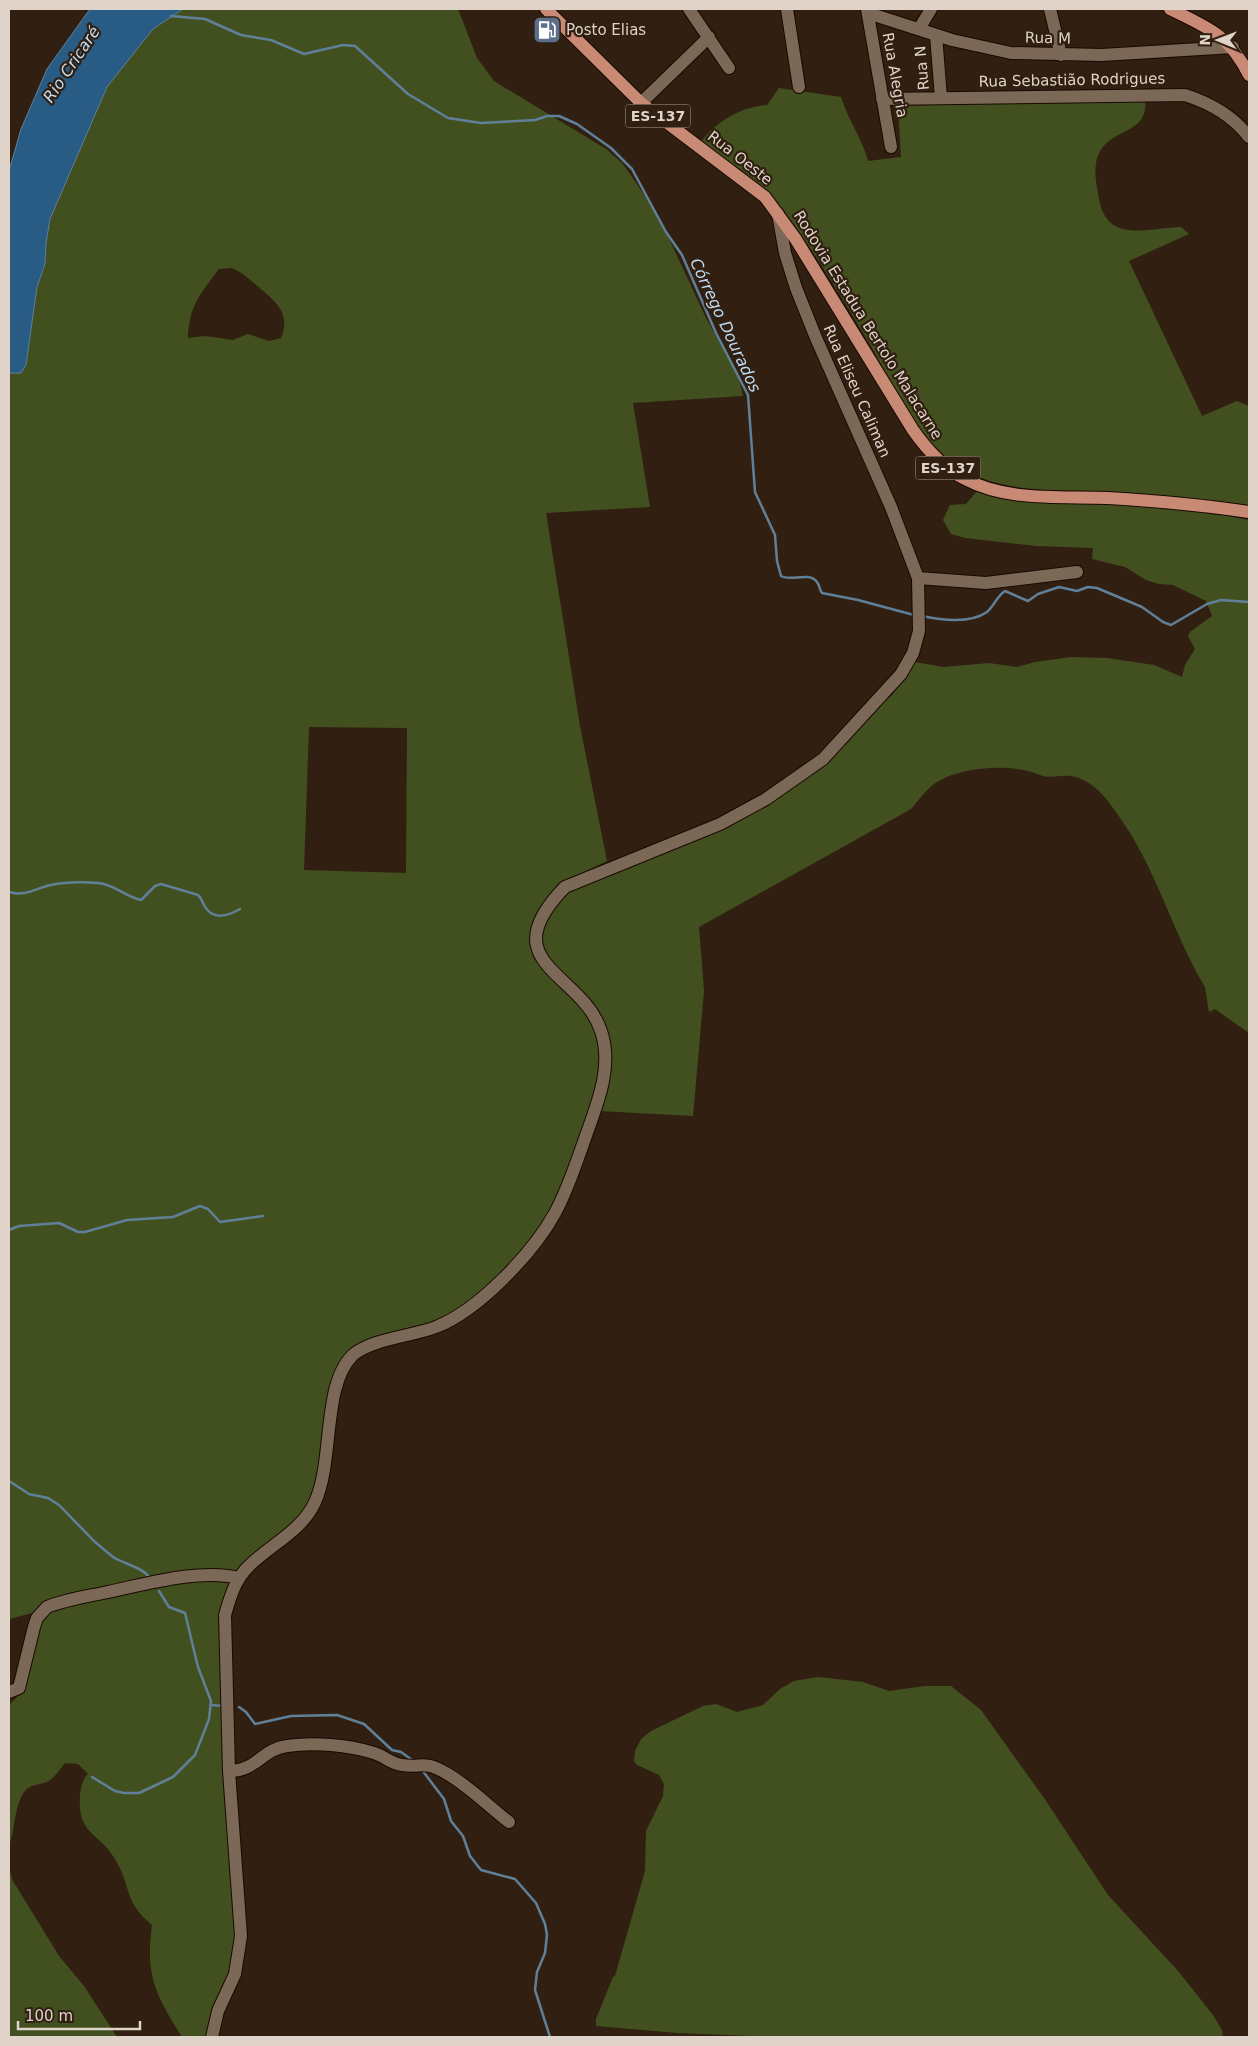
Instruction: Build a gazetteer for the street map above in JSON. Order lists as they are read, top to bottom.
{
  "streets": {
    "main road": ["ES-137", "Rua Oeste", "Rodovia Estadua Bertolo Malacarne"],
    "street": [
      "Rua M",
      "Rua N",
      "Rua Alegria",
      "Rua Sebastião Rodrigues",
      "Rua Eliseu Caliman"
    ]
  },
  "crossings": [
    ["Rua M", "Rua N"],
    ["Rua M", "Rua Alegria"],
    ["Rua N", "Rua Sebastião Rodrigues"],
    ["Rua Alegria", "Rua Sebastião Rodrigues"],
    ["Rua Oeste", "Rodovia Estadua Bertolo Malacarne"],
    ["Rua Oeste", "Rua Eliseu Caliman"],
    ["Rodovia Estadua Bertolo Malacarne", "Rua Eliseu Caliman"]
  ],
  "water": ["Rio Cricaré", "Córrego Dourados"],
  "places": {
    "fuel station": ["Posto Elias"]
  },
  "scale_bar": "100 m",
  "north": "left"
}
